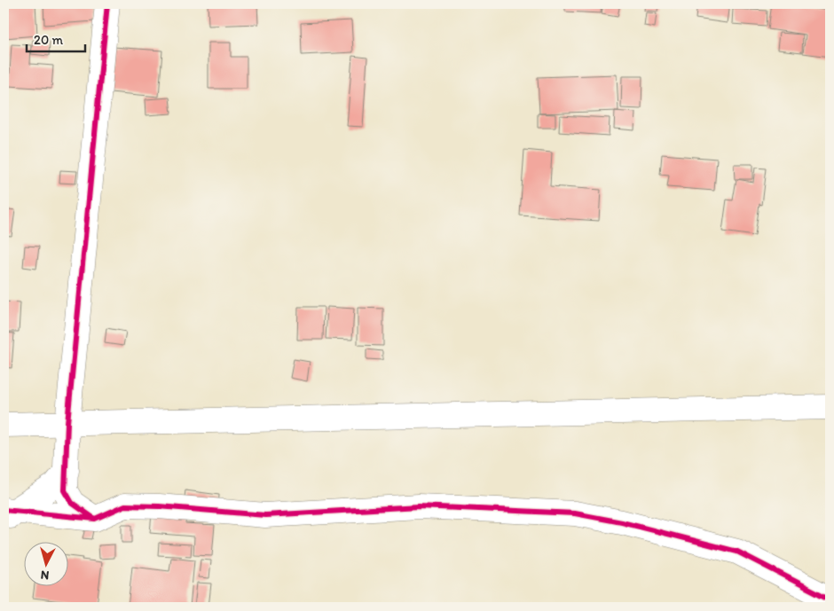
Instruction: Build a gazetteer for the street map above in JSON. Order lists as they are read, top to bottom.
{
  "scale_bar": "20 m",
  "north": "bottom"
}
